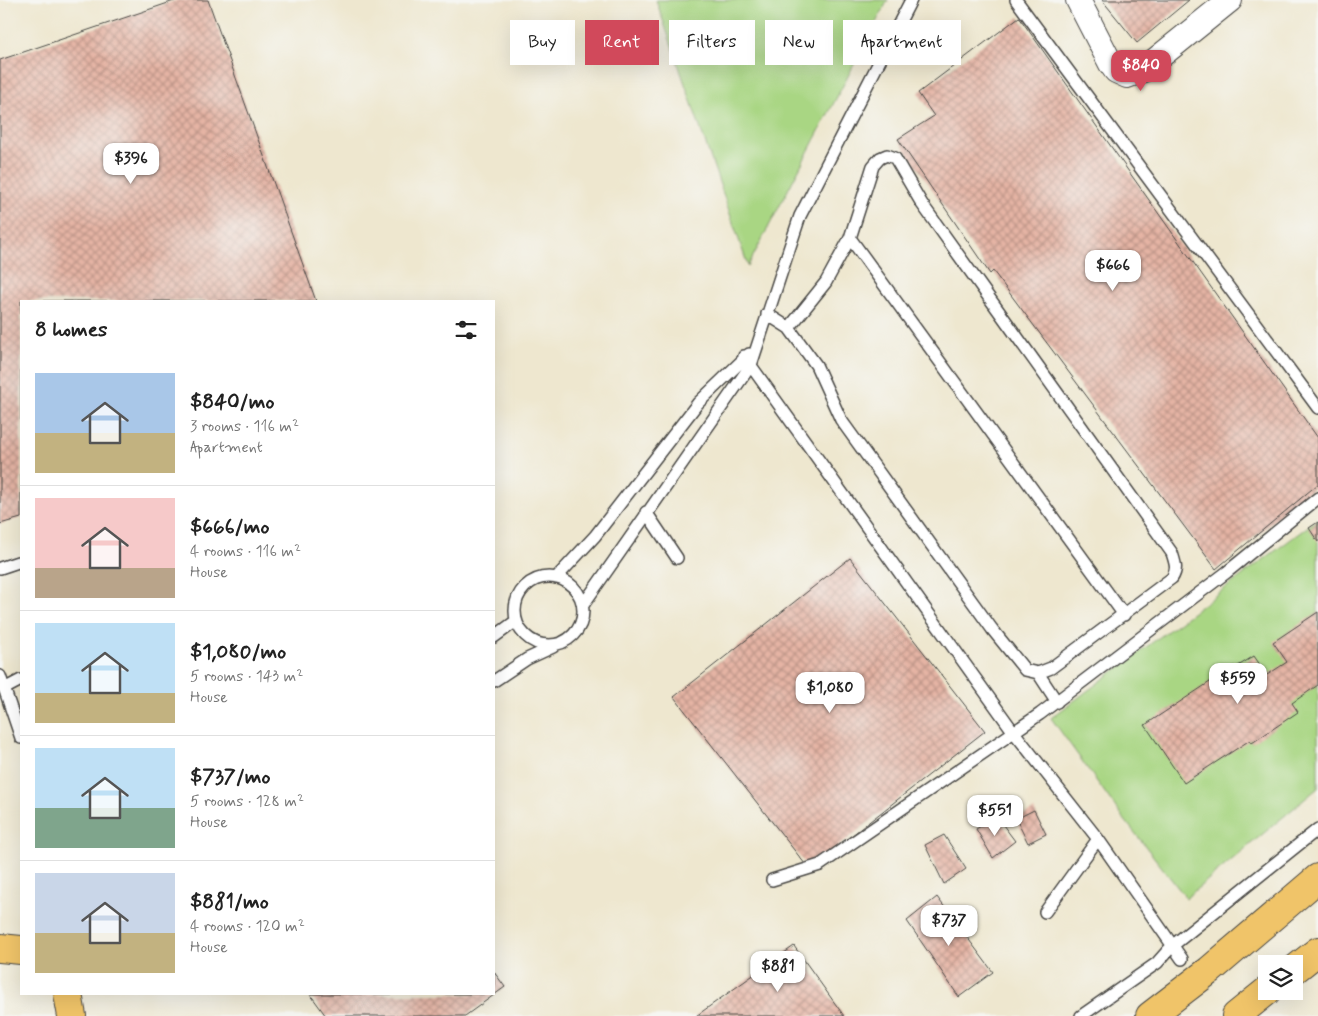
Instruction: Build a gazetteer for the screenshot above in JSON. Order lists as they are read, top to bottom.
{
  "page": {
    "chip": [
      "Buy",
      "Rent",
      "Filters",
      "New",
      "Apartment"
    ],
    "price": [
      "$840",
      "$396",
      "$666",
      "$559",
      "$1,080",
      "$551",
      "$737",
      "$881"
    ],
    "heading": "8 homes",
    "list": [
      {
        "name": "$840/mo",
        "note": "3 rooms · 116 m² · Apartment"
      },
      {
        "name": "$666/mo",
        "note": "4 rooms · 116 m² · House"
      },
      {
        "name": "$1,080/mo",
        "note": "5 rooms · 143 m² · House"
      },
      {
        "name": "$737/mo",
        "note": "5 rooms · 128 m² · House"
      },
      {
        "name": "$881/mo",
        "note": "4 rooms · 120 m² · House"
      }
    ]
  }
}
